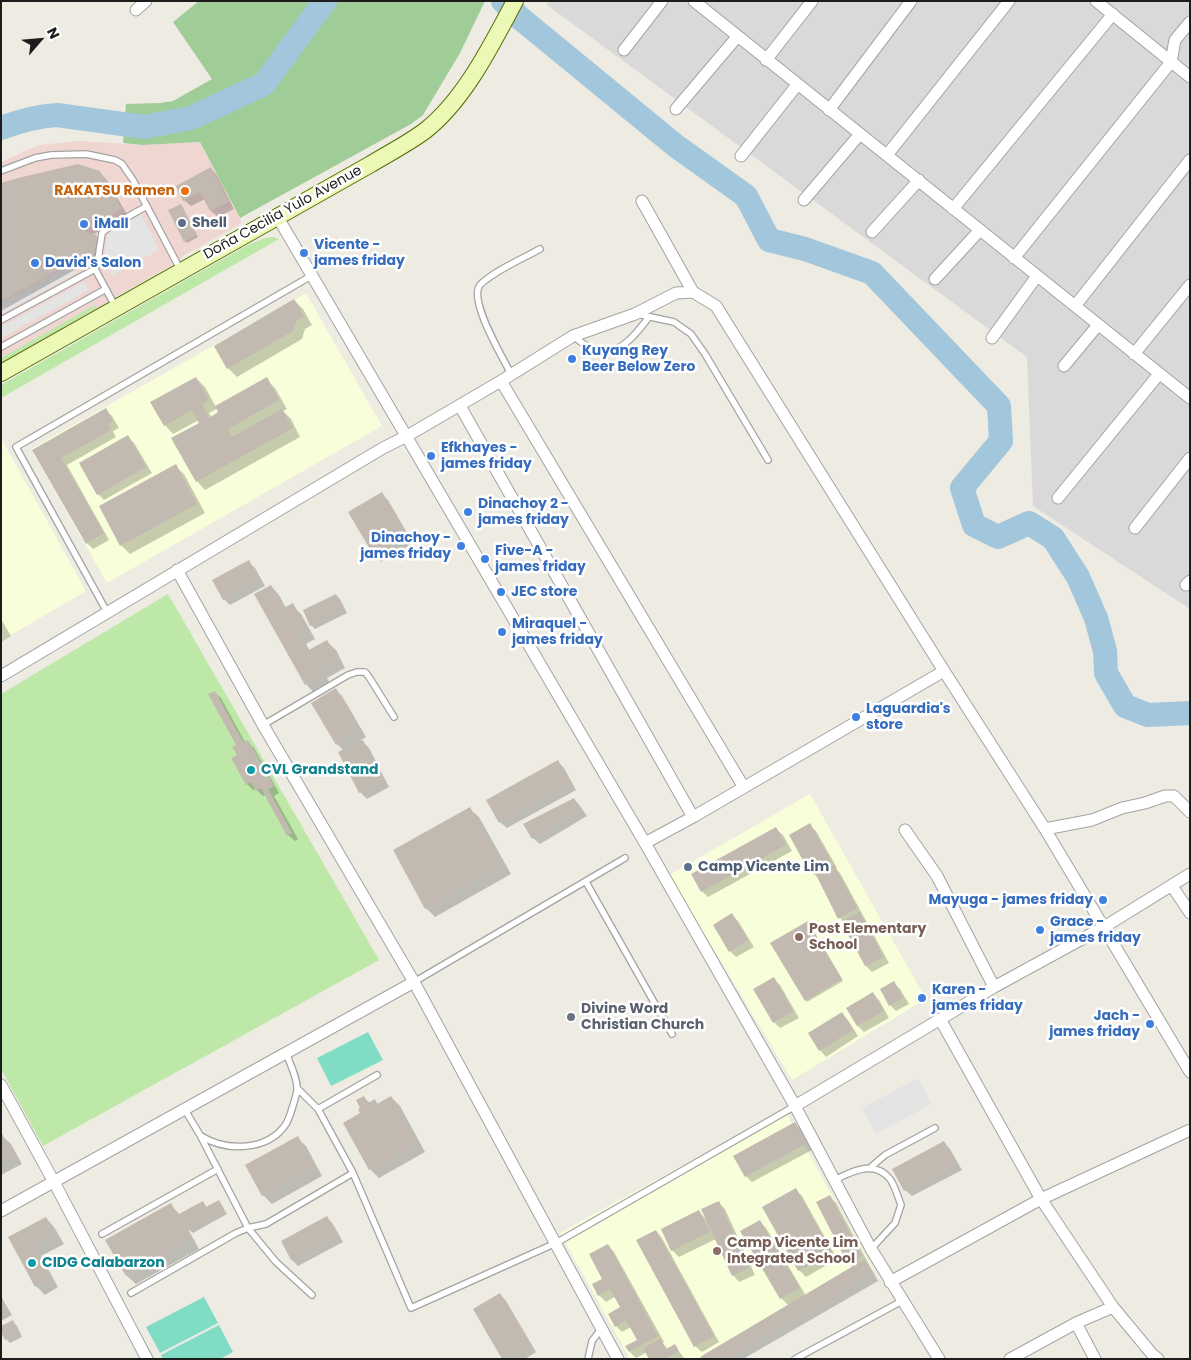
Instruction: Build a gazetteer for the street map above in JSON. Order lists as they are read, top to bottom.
{
  "streets": {
    "main road": ["Doña Cecilia Yulo Avenue"]
  },
  "places": [
    "RAKATSU Ramen",
    "Shell",
    "iMall",
    "Vicente - james friday",
    "David's Salon",
    "Kuyang Rey Beer Below Zero",
    "Efkhayes - james friday",
    "Dinachoy 2 - james friday",
    "Dinachoy - james friday",
    "Five-A - james friday",
    "JEC store",
    "Miraquel - james friday",
    "Laguardia's store",
    "CVL Grandstand",
    "Camp Vicente Lim",
    "Mayuga - james friday",
    "Grace - james friday",
    "Post Elementary School",
    "Karen - james friday",
    "Divine Word Christian Church",
    "Jach - james friday",
    "Camp Vicente Lim Integrated School",
    "CIDG Calabarzon"
  ],
  "north": "top right"
}
